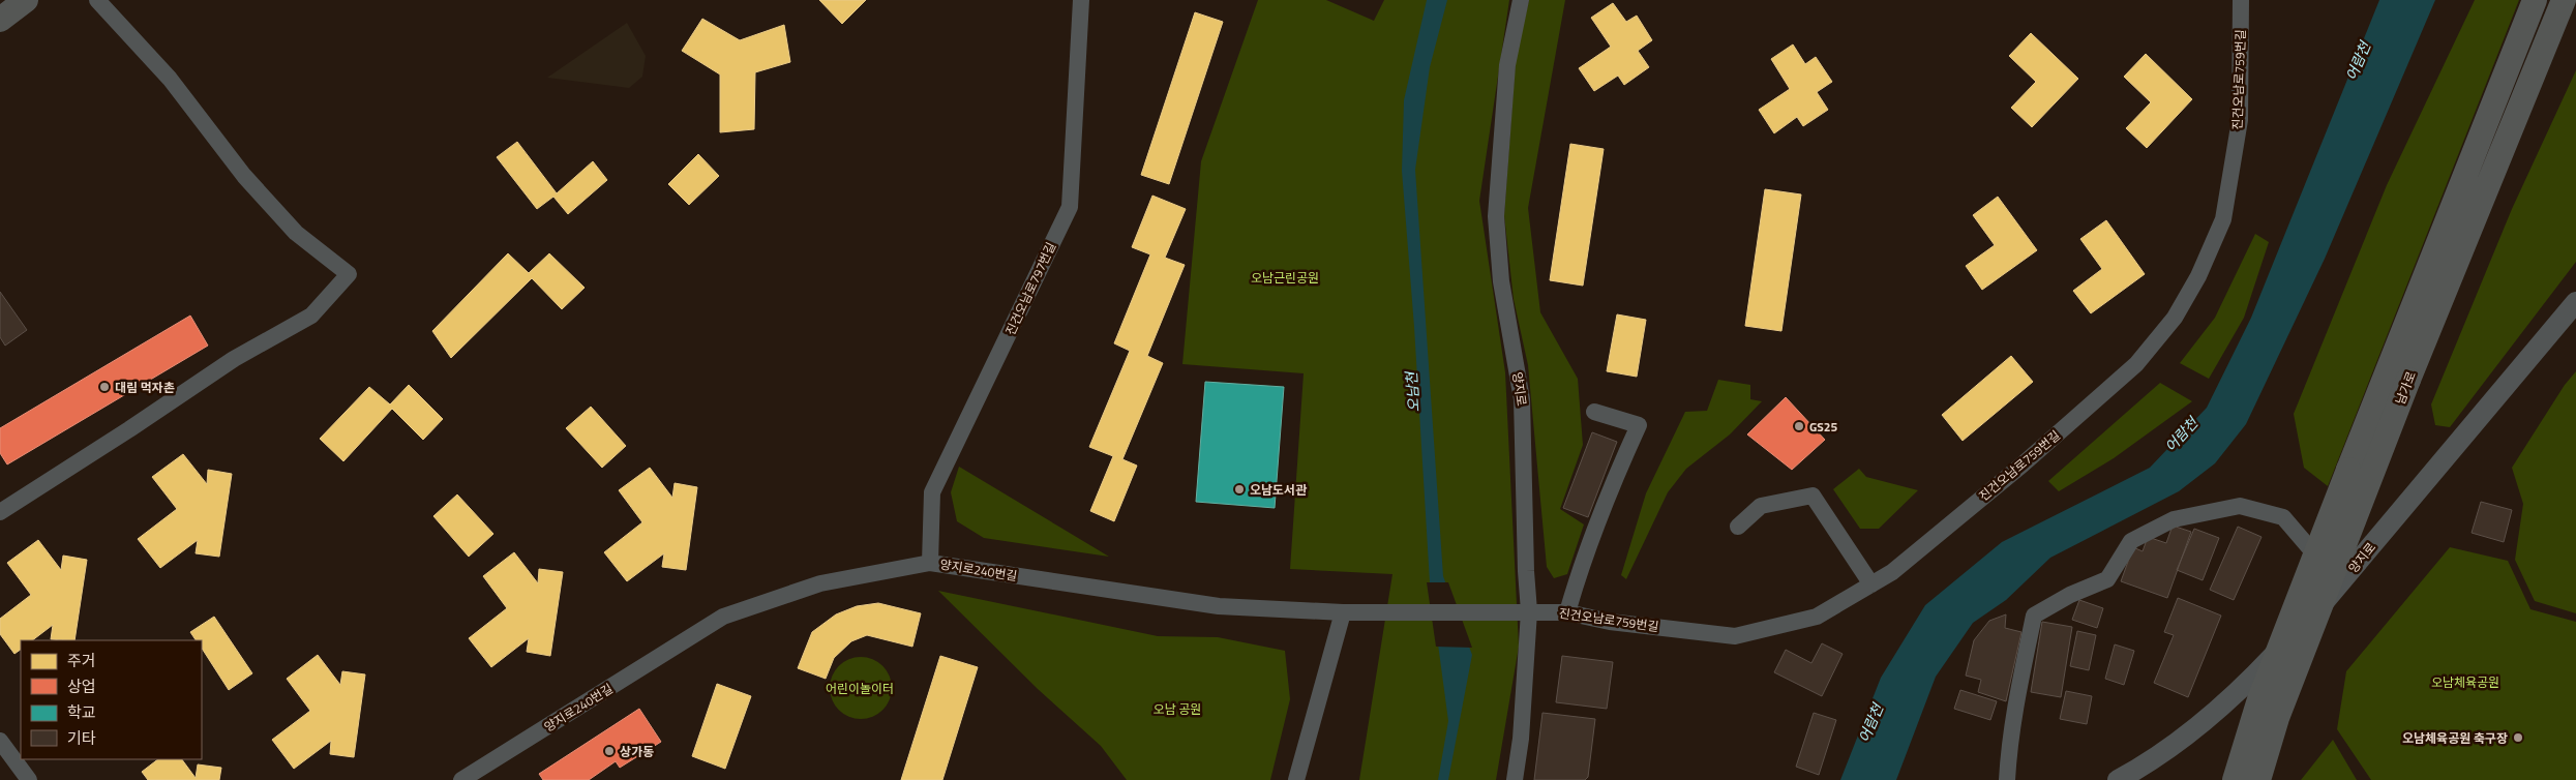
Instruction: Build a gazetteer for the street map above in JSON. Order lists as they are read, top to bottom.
{
  "streets": {
    "main road": ["남가로"],
    "street": [
      "진건오남로759번길",
      "진건오남로797번길",
      "양지로",
      "양지로240번길"
    ]
  },
  "crossings": [
    ["진건오남로759번길", "양지로"],
    ["진건오남로759번길", "양지로240번길"],
    ["진건오남로797번길", "양지로240번길"]
  ],
  "water": ["어람천", "오남천"],
  "parks": [
    "오남근린공원",
    "오남체육공원",
    "어린이놀이터",
    "오남 공원"
  ],
  "places": [
    "대림 먹자촌",
    "GS25",
    "오남도서관",
    "오남체육공원 축구장",
    "상가동"
  ],
  "legend": [
    "주거",
    "상업",
    "학교",
    "기타"
  ]
}
